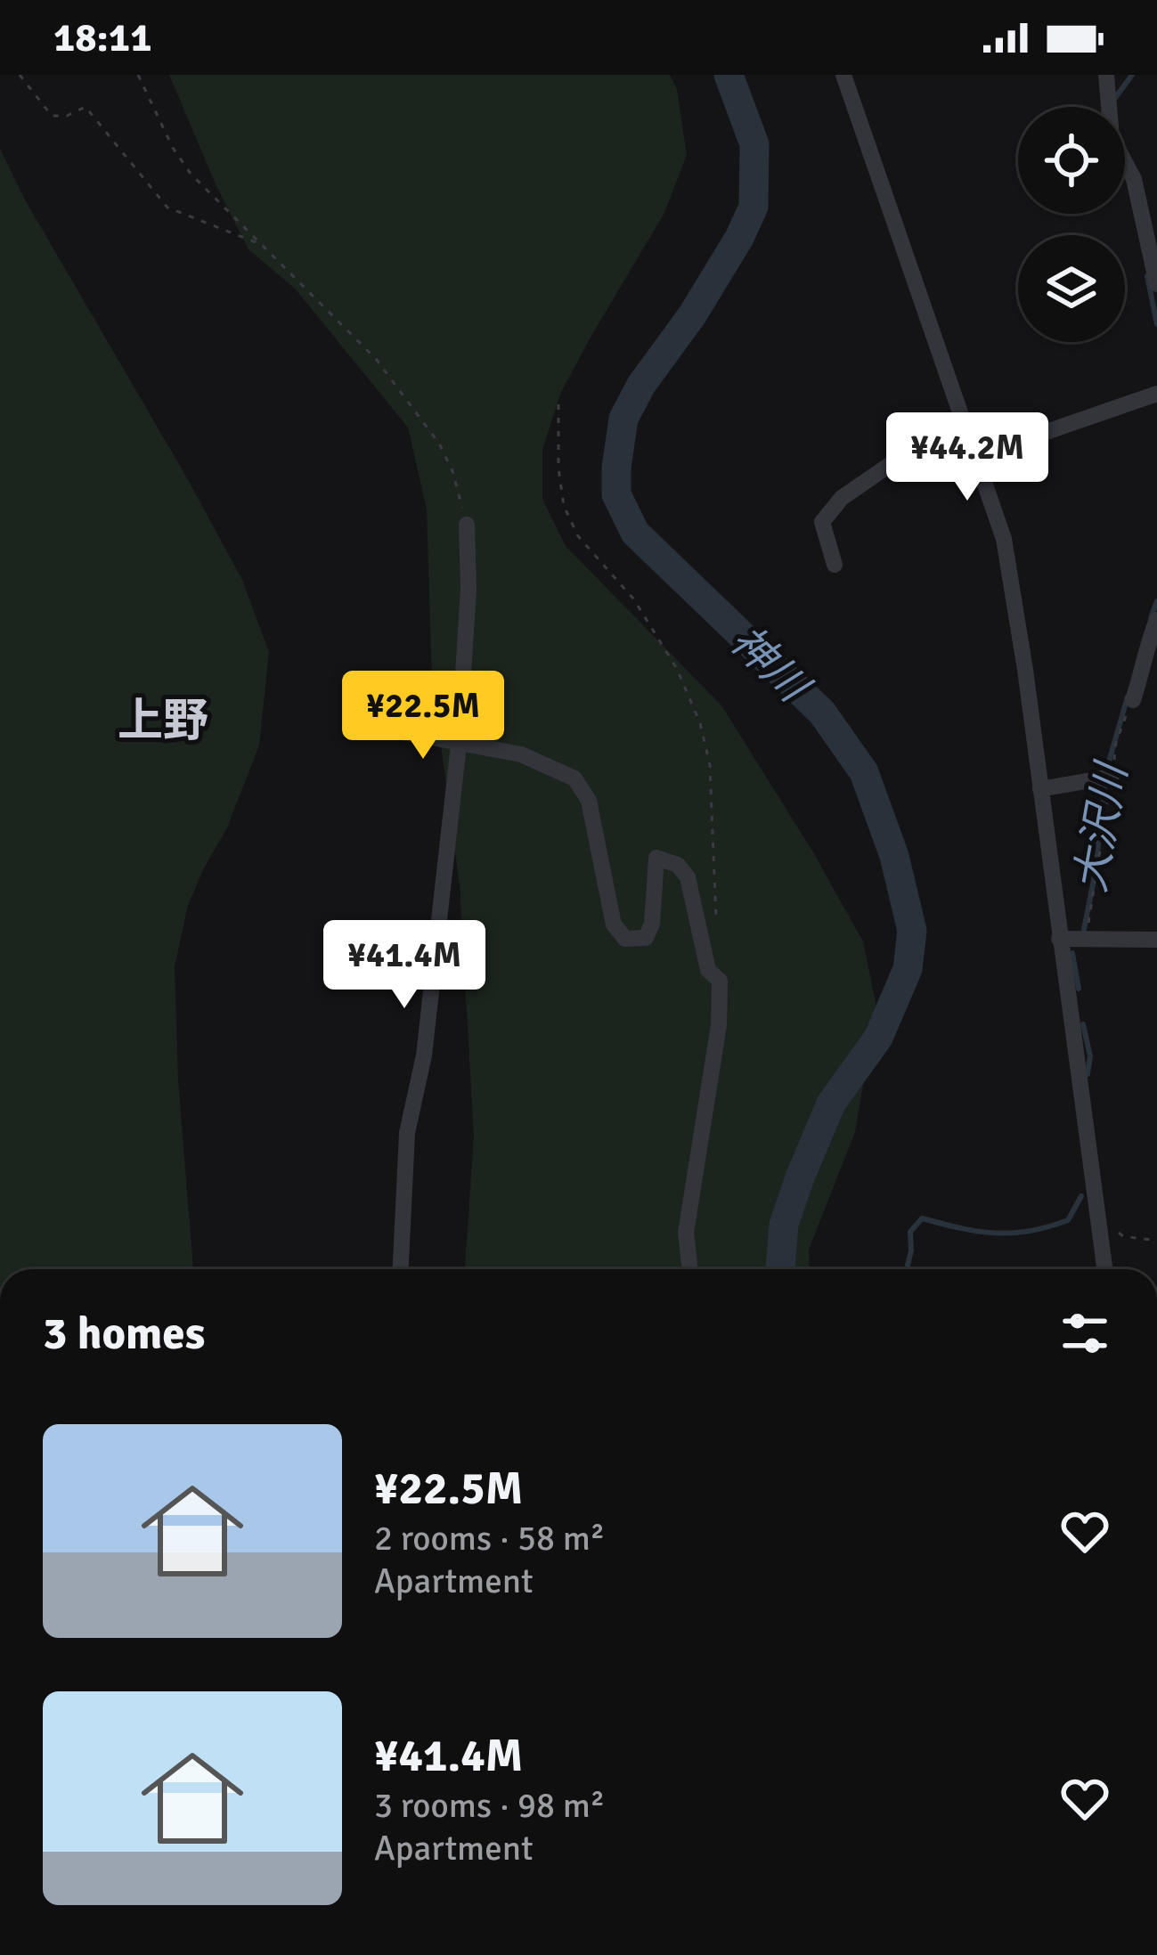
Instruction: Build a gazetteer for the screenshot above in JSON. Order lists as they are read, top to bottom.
{
  "districts": ["上野"],
  "water": ["神川", "大沢川"],
  "page": {
    "status": "18:11",
    "price": ["¥44.2M", "¥22.5M", "¥41.4M"],
    "heading": "3 homes",
    "list": [
      {
        "name": "¥22.5M",
        "note": "2 rooms · 58 m² · Apartment"
      },
      {
        "name": "¥41.4M",
        "note": "3 rooms · 98 m² · Apartment"
      }
    ]
  }
}
